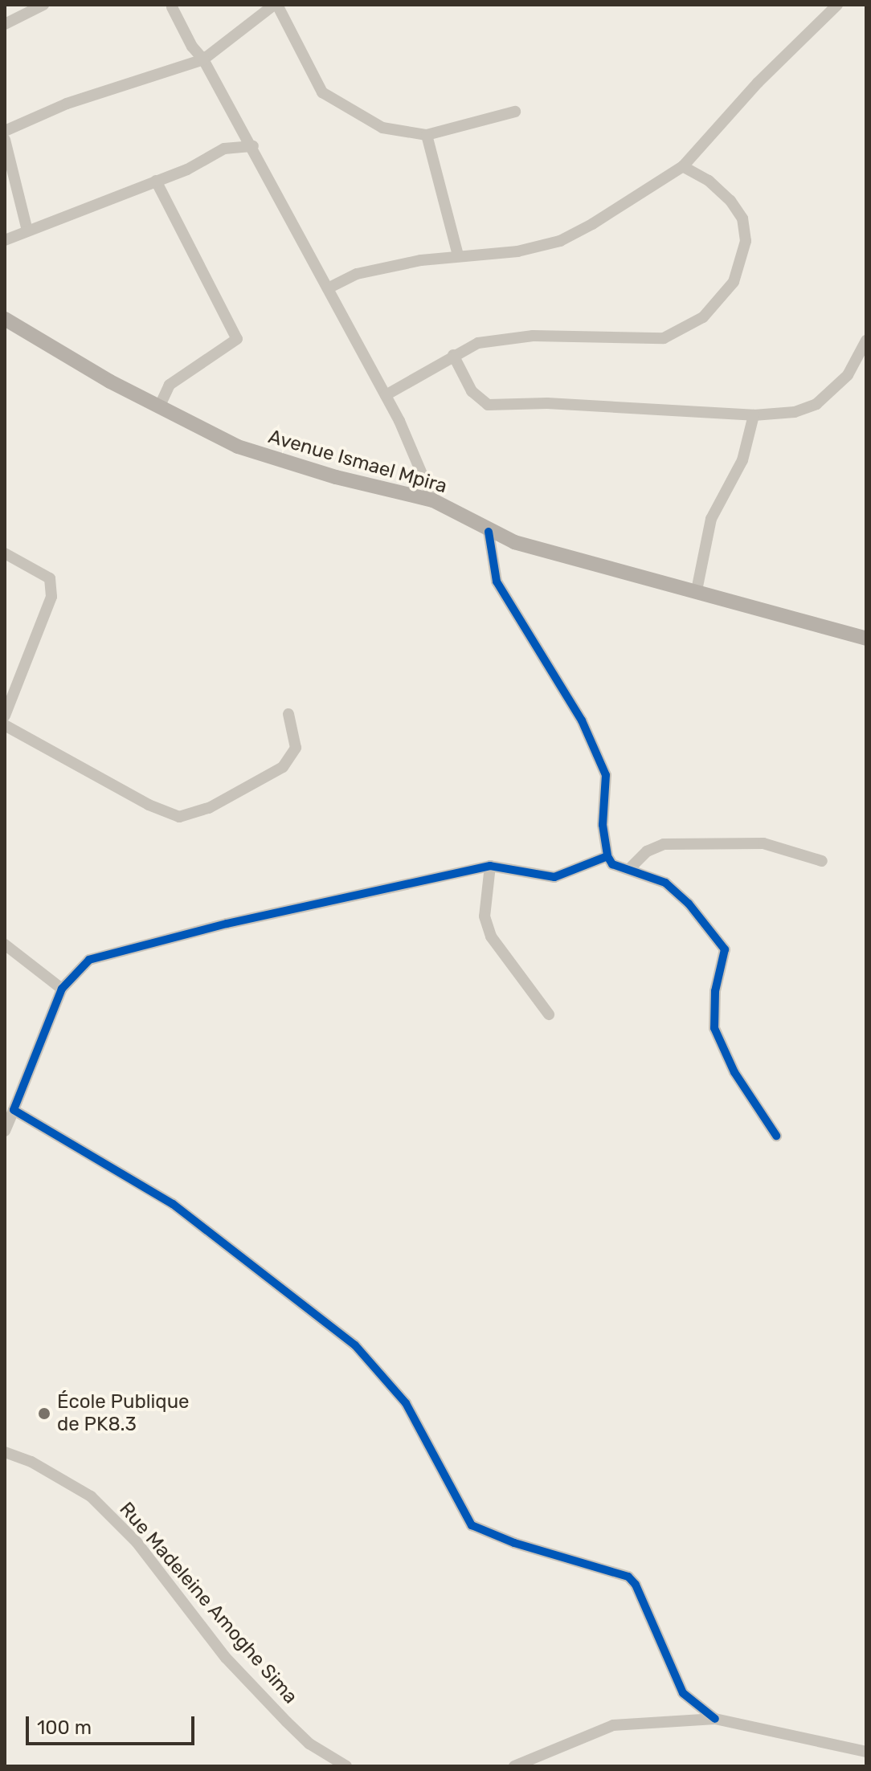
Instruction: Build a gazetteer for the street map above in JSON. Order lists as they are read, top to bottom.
{
  "streets": {
    "main road": ["Avenue Ismael Mpira"],
    "street": ["Rue Madeleine Amoghe Sima"]
  },
  "places": ["École Publique de PK8.3"],
  "scale_bar": "100 m"
}
